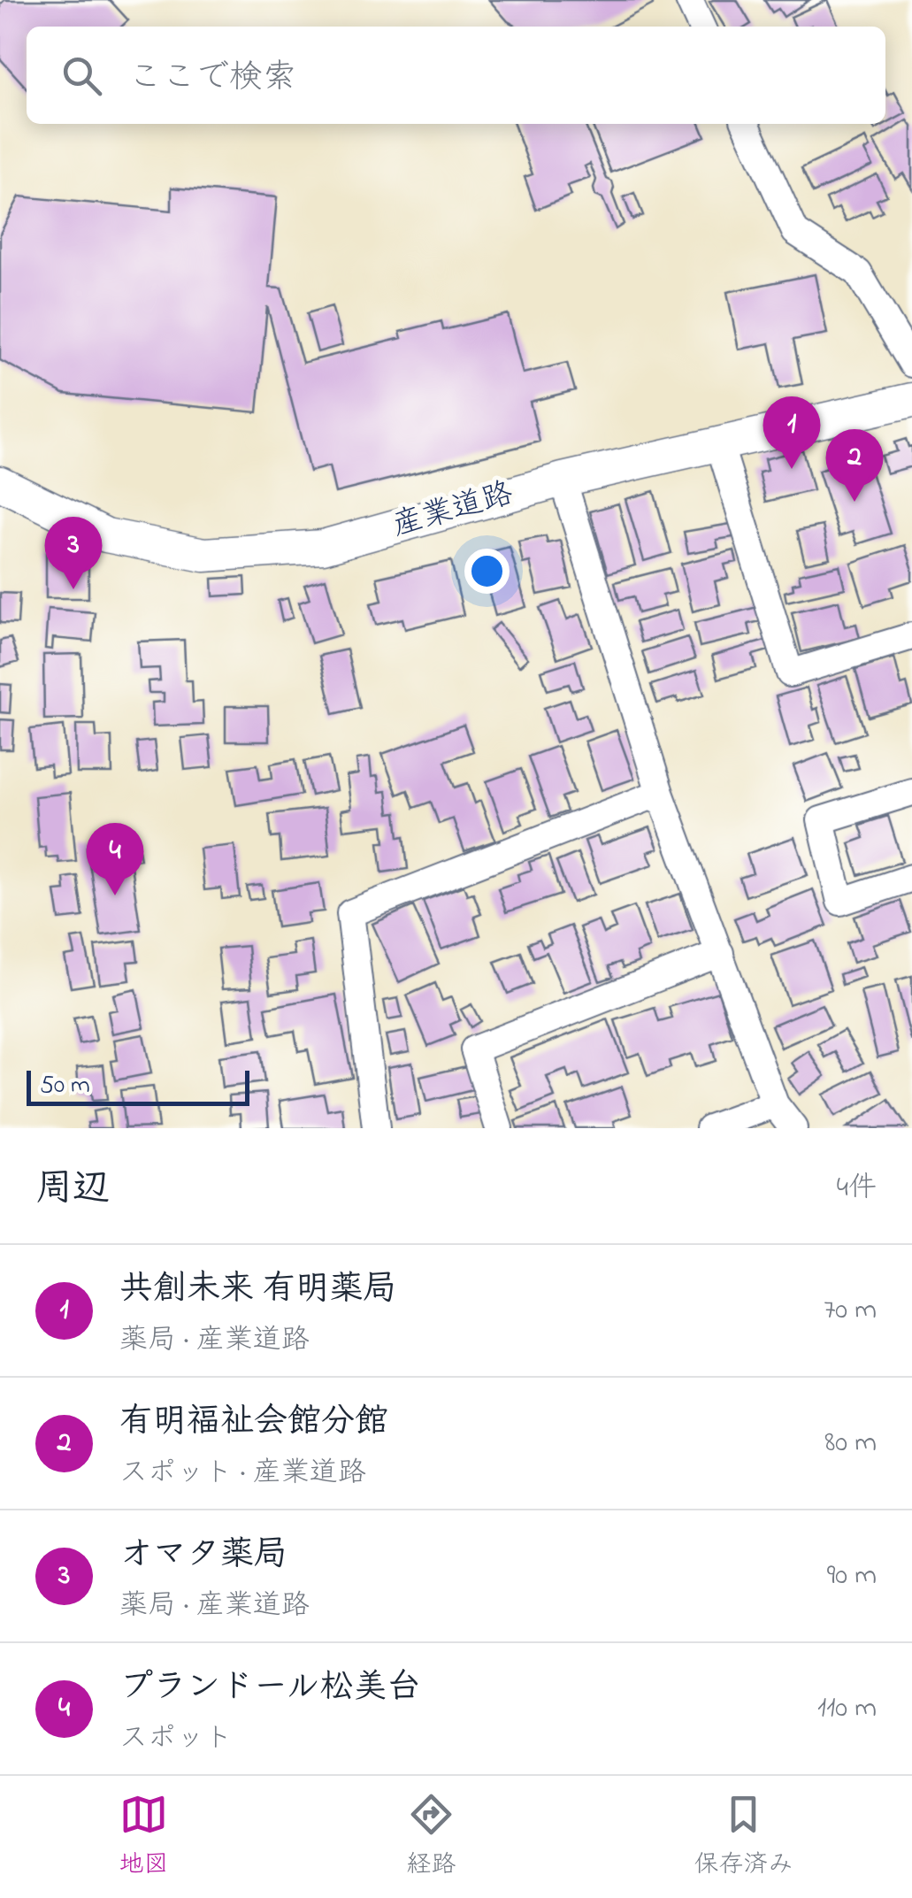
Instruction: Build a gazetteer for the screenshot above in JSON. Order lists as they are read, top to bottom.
{
  "streets": {
    "street": ["産業道路"]
  },
  "scale_bar": "50 m",
  "page": {
    "search": "ここで検索",
    "pins": [
      "1",
      "2",
      "3",
      "4"
    ],
    "scale": "50 m",
    "heading": ["周辺", "4件"],
    "list": [
      {
        "mark": "1",
        "name": "共創未来 有明薬局",
        "note": "薬局 · 産業道路",
        "value": "70 m"
      },
      {
        "mark": "2",
        "name": "有明福祉会館分館",
        "note": "スポット · 産業道路",
        "value": "80 m"
      },
      {
        "mark": "3",
        "name": "オマタ薬局",
        "note": "薬局 · 産業道路",
        "value": "90 m"
      },
      {
        "mark": "4",
        "name": "プランドール松美台",
        "note": "スポット",
        "value": "110 m"
      }
    ],
    "nav": ["地図", "経路", "保存済み"]
  }
}
